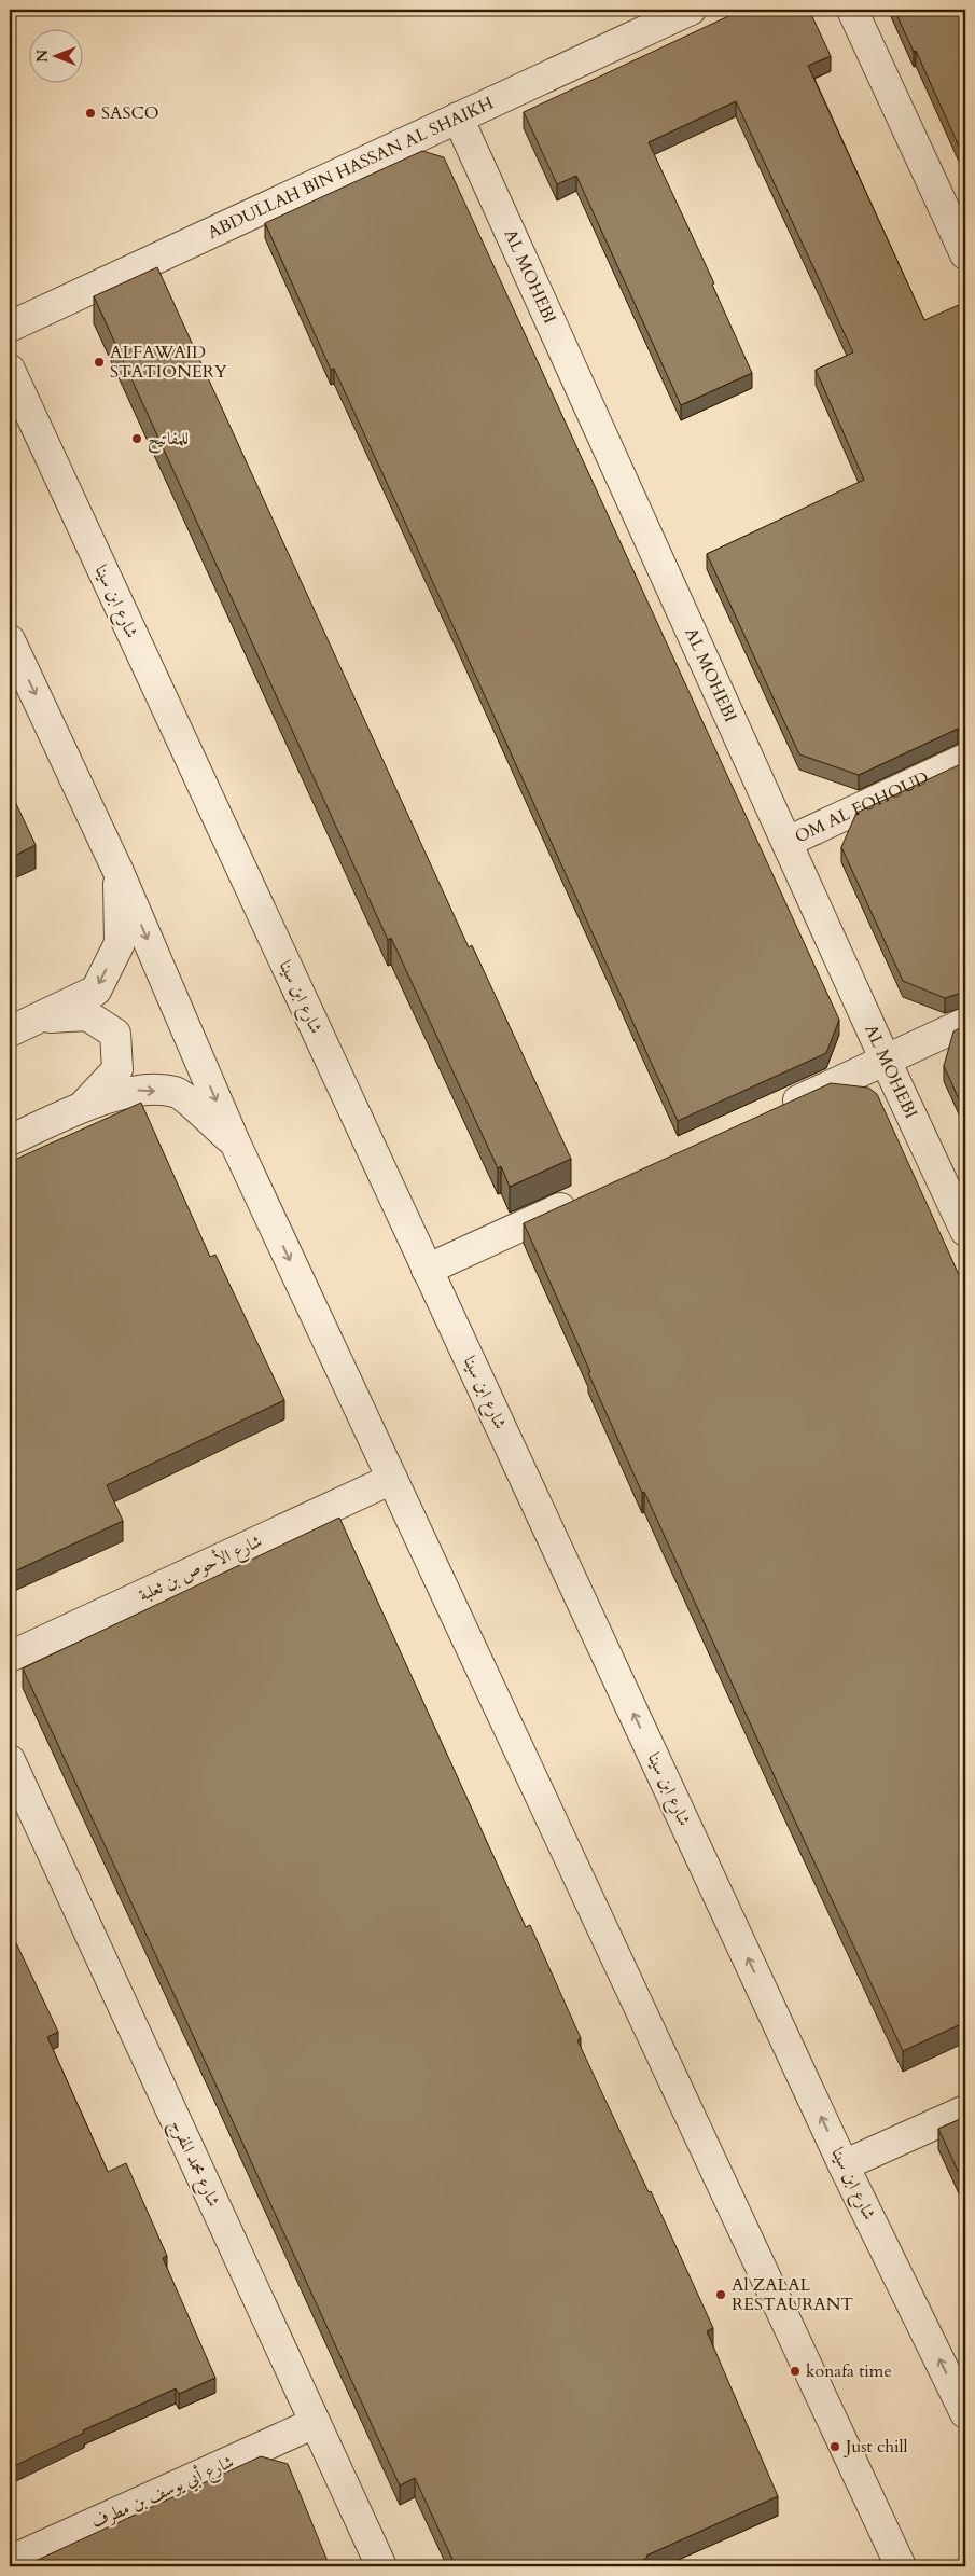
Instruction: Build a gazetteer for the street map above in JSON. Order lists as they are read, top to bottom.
{
  "streets": {
    "street": [
      "ABDULLAH BIN HASSAN AL SHAIKH",
      "AL MOHEBI",
      "شارع ابن سينا",
      "OM AL FOHOUD",
      "شارع الأحوص بن ثعلبة",
      "شارع محمد المفرج",
      "شارع أبي يوسف بن مطرف"
    ]
  },
  "crossings": [
    ["ABDULLAH BIN HASSAN AL SHAIKH", "AL MOHEBI"],
    ["AL MOHEBI", "OM AL FOHOUD"],
    ["شارع محمد المفرج", "شارع أبي يوسف بن مطرف"]
  ],
  "places": [
    "SASCO",
    "ALFAWAID STATIONERY",
    "للمفاتيح",
    "Al ZALAL RESTAURANT",
    "konafa time",
    "Just chill"
  ],
  "north": "left"
}
